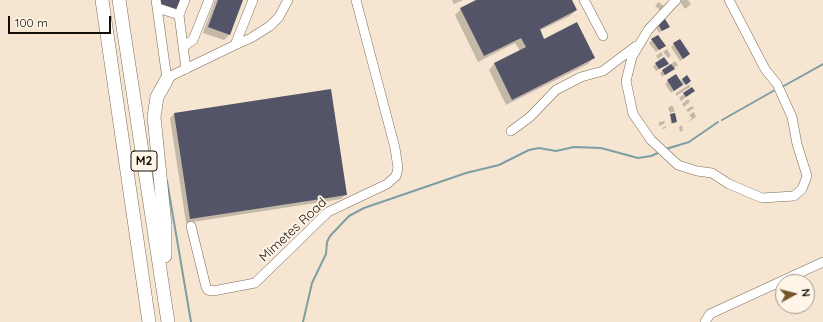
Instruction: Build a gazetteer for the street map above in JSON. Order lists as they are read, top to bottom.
{
  "streets": {
    "highway": ["M2"],
    "street": ["Mimetes Road"]
  },
  "scale_bar": "100 m",
  "north": "right"
}
